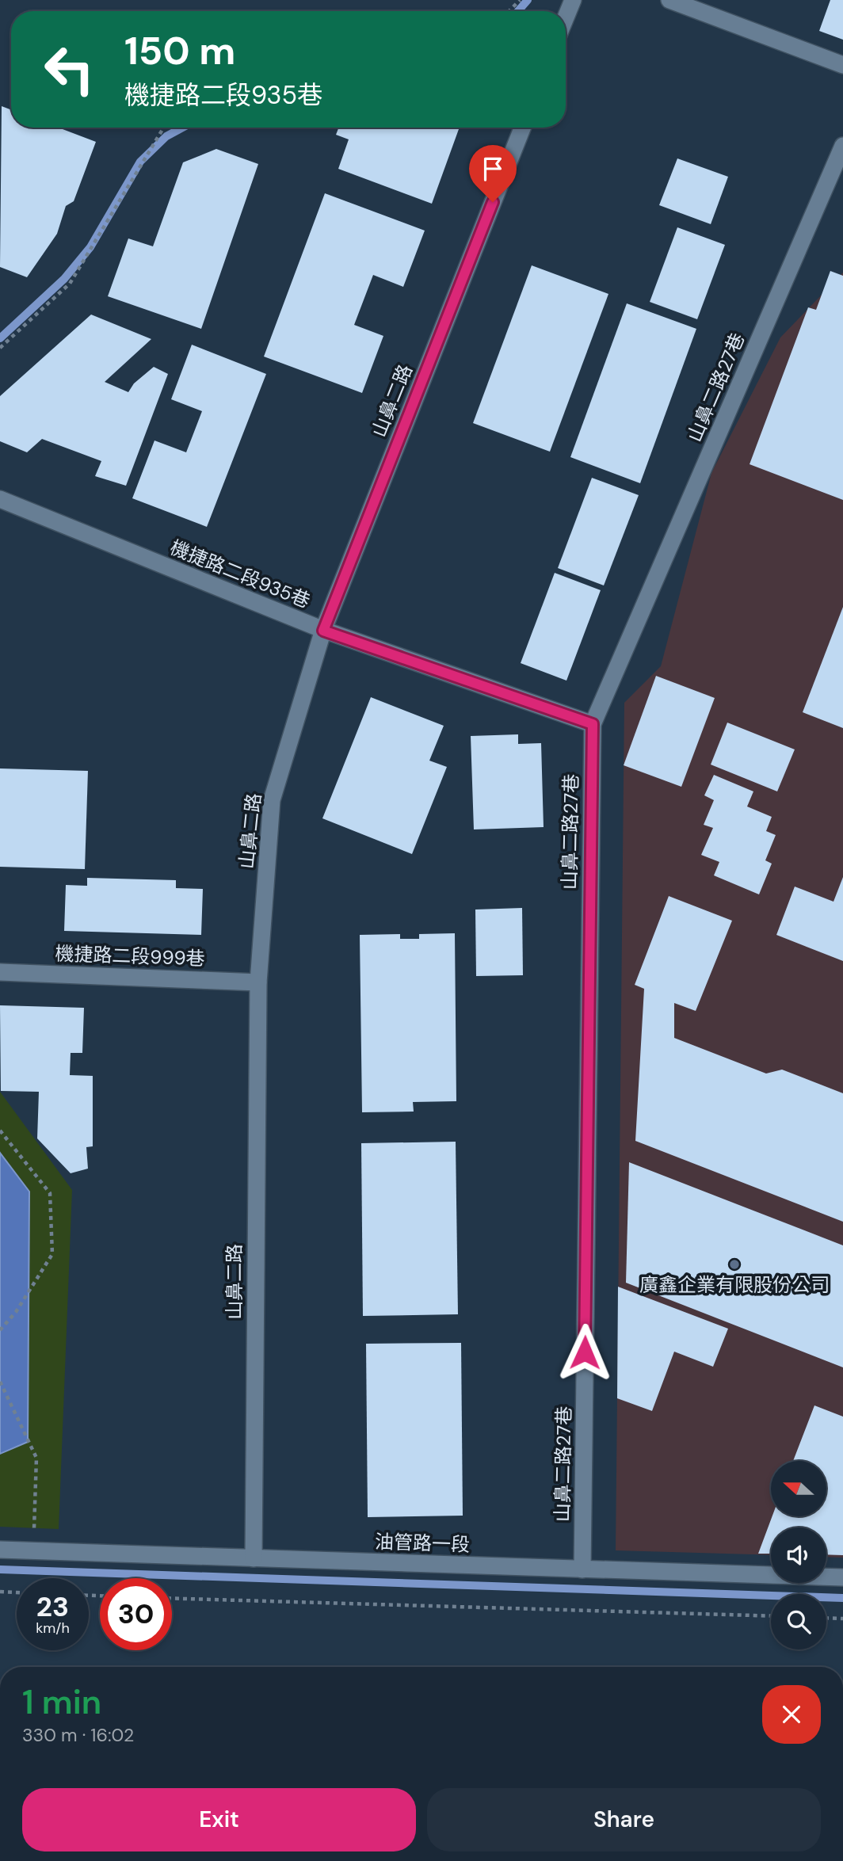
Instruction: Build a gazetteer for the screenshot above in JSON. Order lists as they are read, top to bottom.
{
  "streets": {
    "street": [
      "山鼻二路27巷",
      "山鼻二路",
      "機捷路二段935巷",
      "機捷路二段999巷",
      "油管路一段"
    ]
  },
  "crossings": [
    ["山鼻二路27巷", "機捷路二段935巷"],
    ["山鼻二路27巷", "油管路一段"],
    ["山鼻二路", "機捷路二段935巷"],
    ["山鼻二路", "機捷路二段999巷"],
    ["山鼻二路", "油管路一段"]
  ],
  "places": ["廣鑫企業有限股份公司"],
  "north": "left",
  "page": {
    "turn": ["150 m", "機捷路二段935巷"],
    "speed": "23 km/h",
    "limit": "30",
    "heading": ["1 min", "330 m · 16:02"],
    "buttons": ["Exit", "Share"]
  }
}
